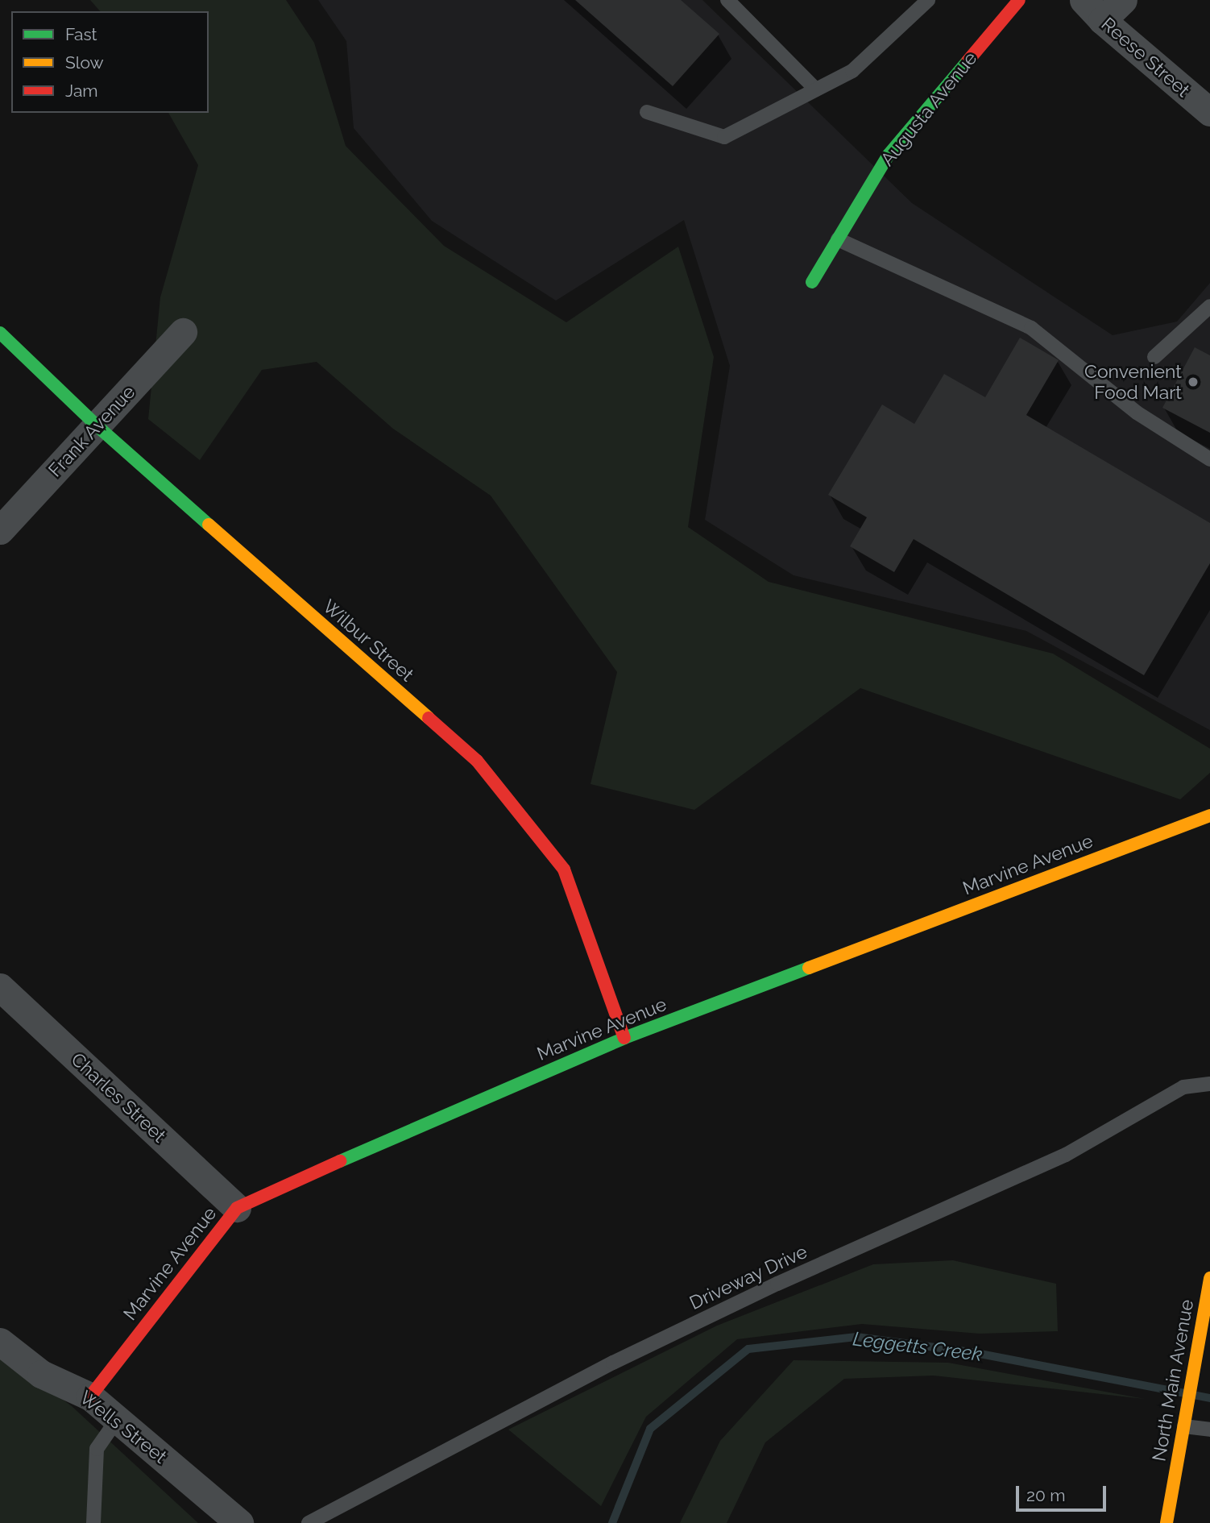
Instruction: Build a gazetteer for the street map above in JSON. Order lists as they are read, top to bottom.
{
  "streets": {
    "street": [
      "Reese Street",
      "Augusta Avenue",
      "Frank Avenue",
      "Wilbur Street",
      "Marvine Avenue",
      "Charles Street",
      "North Main Avenue",
      "Wells Street"
    ],
    "lane": ["Driveway Drive"]
  },
  "crossings": [
    ["Frank Avenue", "Wilbur Street"],
    ["Wilbur Street", "Marvine Avenue"],
    ["Marvine Avenue", "Charles Street"],
    ["Marvine Avenue", "Wells Street"]
  ],
  "water": ["Leggetts Creek"],
  "places": ["Convenient Food Mart"],
  "legend": ["Fast", "Slow", "Jam"],
  "scale_bar": "20 m"
}
